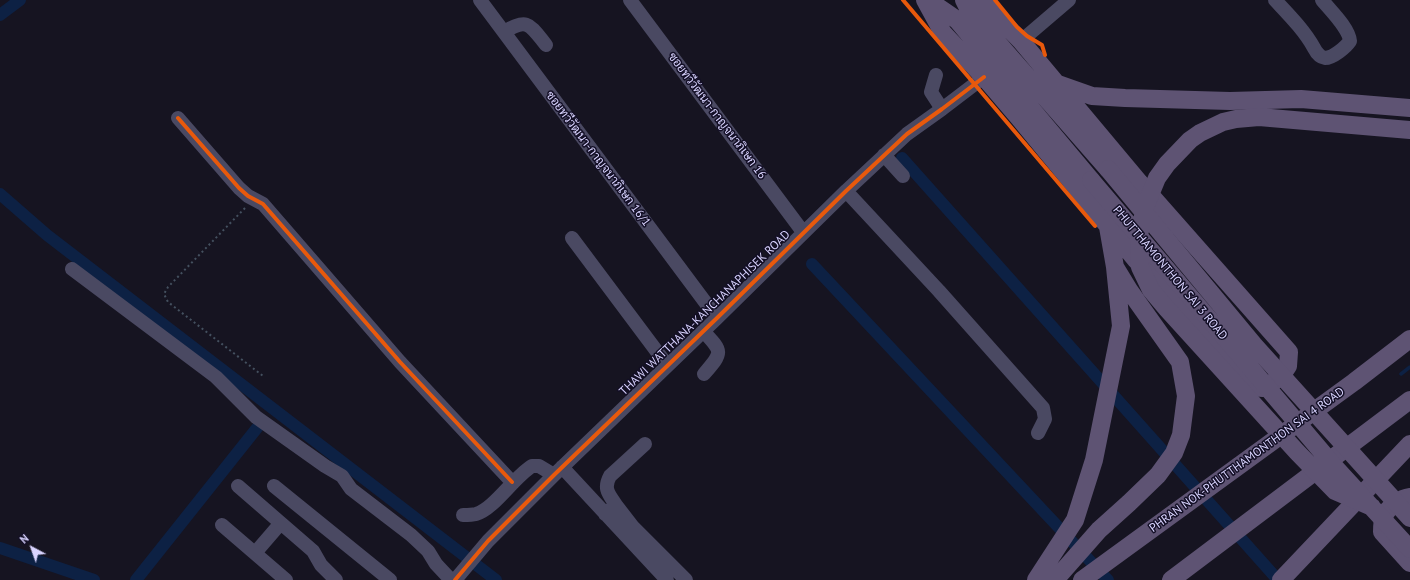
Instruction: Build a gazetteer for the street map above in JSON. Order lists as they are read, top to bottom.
{
  "streets": {
    "main road": ["PHUTTHAMONTHON SAI 3 ROAD", "PHRAN NOK-PHUTTHAMONTHON SAI 4 ROAD"],
    "street": ["ซอยทวีวัฒนา-กาญจนาภิเษก 16", "ซอยทวีวัฒนา-กาญจนาภิเษก 16/1", "THAWI WATTHANA-KANCHANAPHISEK ROAD"]
  },
  "crossings": [
    ["ซอยทวีวัฒนา-กาญจนาภิเษก 16", "THAWI WATTHANA-KANCHANAPHISEK ROAD"],
    ["ซอยทวีวัฒนา-กาญจนาภิเษก 16/1", "THAWI WATTHANA-KANCHANAPHISEK ROAD"]
  ],
  "north": "top left"
}
